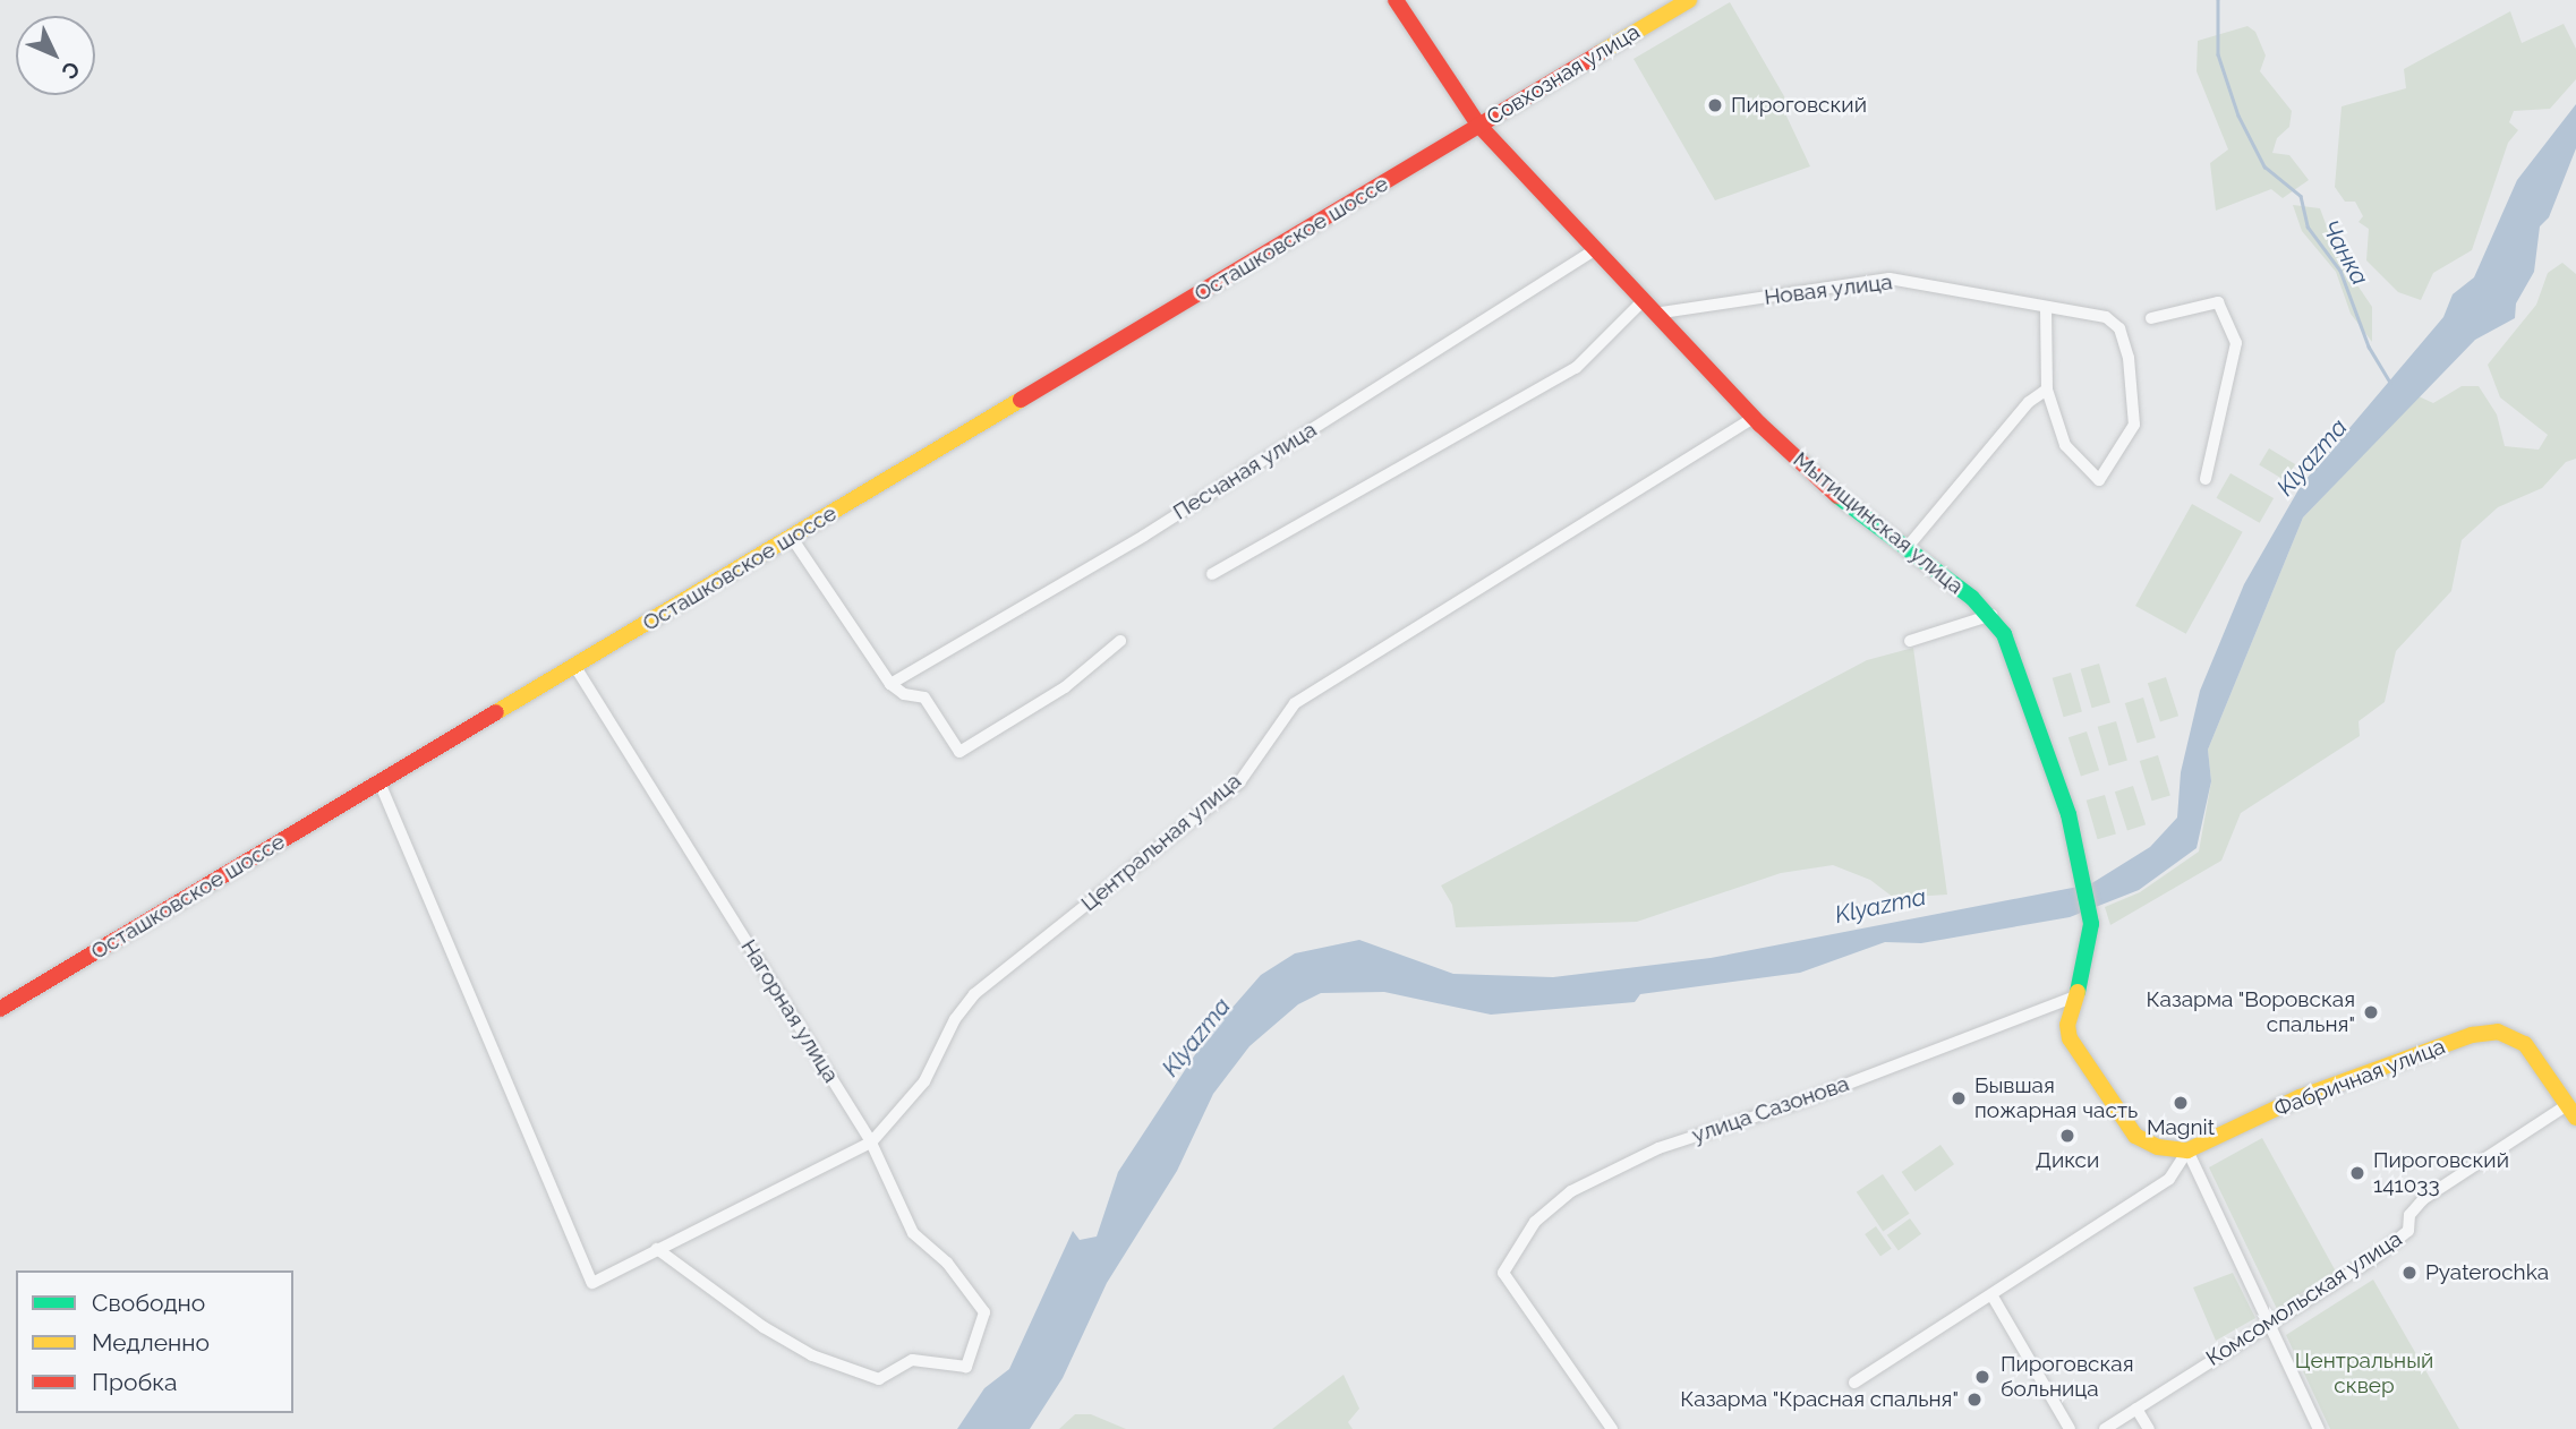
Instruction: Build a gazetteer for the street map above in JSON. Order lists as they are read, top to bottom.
{
  "streets": {
    "main road": [
      "Совхозная улица",
      "Осташковское шоссе",
      "Мытищинская улица",
      "Фабричная улица"
    ],
    "street": [
      "Новая улица",
      "Песчаная улица",
      "Центральная улица",
      "Нагорная улица",
      "улица Сазонова",
      "Комсомольская улица"
    ]
  },
  "crossings": [
    ["Совхозная улица", "Осташковское шоссе"],
    ["Совхозная улица", "Мытищинская улица"],
    ["Осташковское шоссе", "Мытищинская улица"],
    ["Осташковское шоссе", "Центральная улица"],
    ["Осташковское шоссе", "Нагорная улица"],
    ["Новая улица", "Мытищинская улица"],
    ["Песчаная улица", "Мытищинская улица"],
    ["Мытищинская улица", "Центральная улица"],
    ["Мытищинская улица", "улица Сазонова"],
    ["Центральная улица", "Нагорная улица"],
    ["Фабричная улица", "Комсомольская улица"]
  ],
  "water": ["Чанка", "Klyazma"],
  "parks": ["Центральный сквер"],
  "places": [
    "Пироговский",
    "Казарма \"Воровская спальня\"",
    "Бывшая пожарная часть",
    "Magnit",
    "Дикси",
    "Пироговский 141033",
    "Pyaterochka",
    "Пироговская больница",
    "Казарма \"Красная спальня\""
  ],
  "legend": ["Свободно", "Медленно", "Пробка"],
  "north": "bottom right"
}
